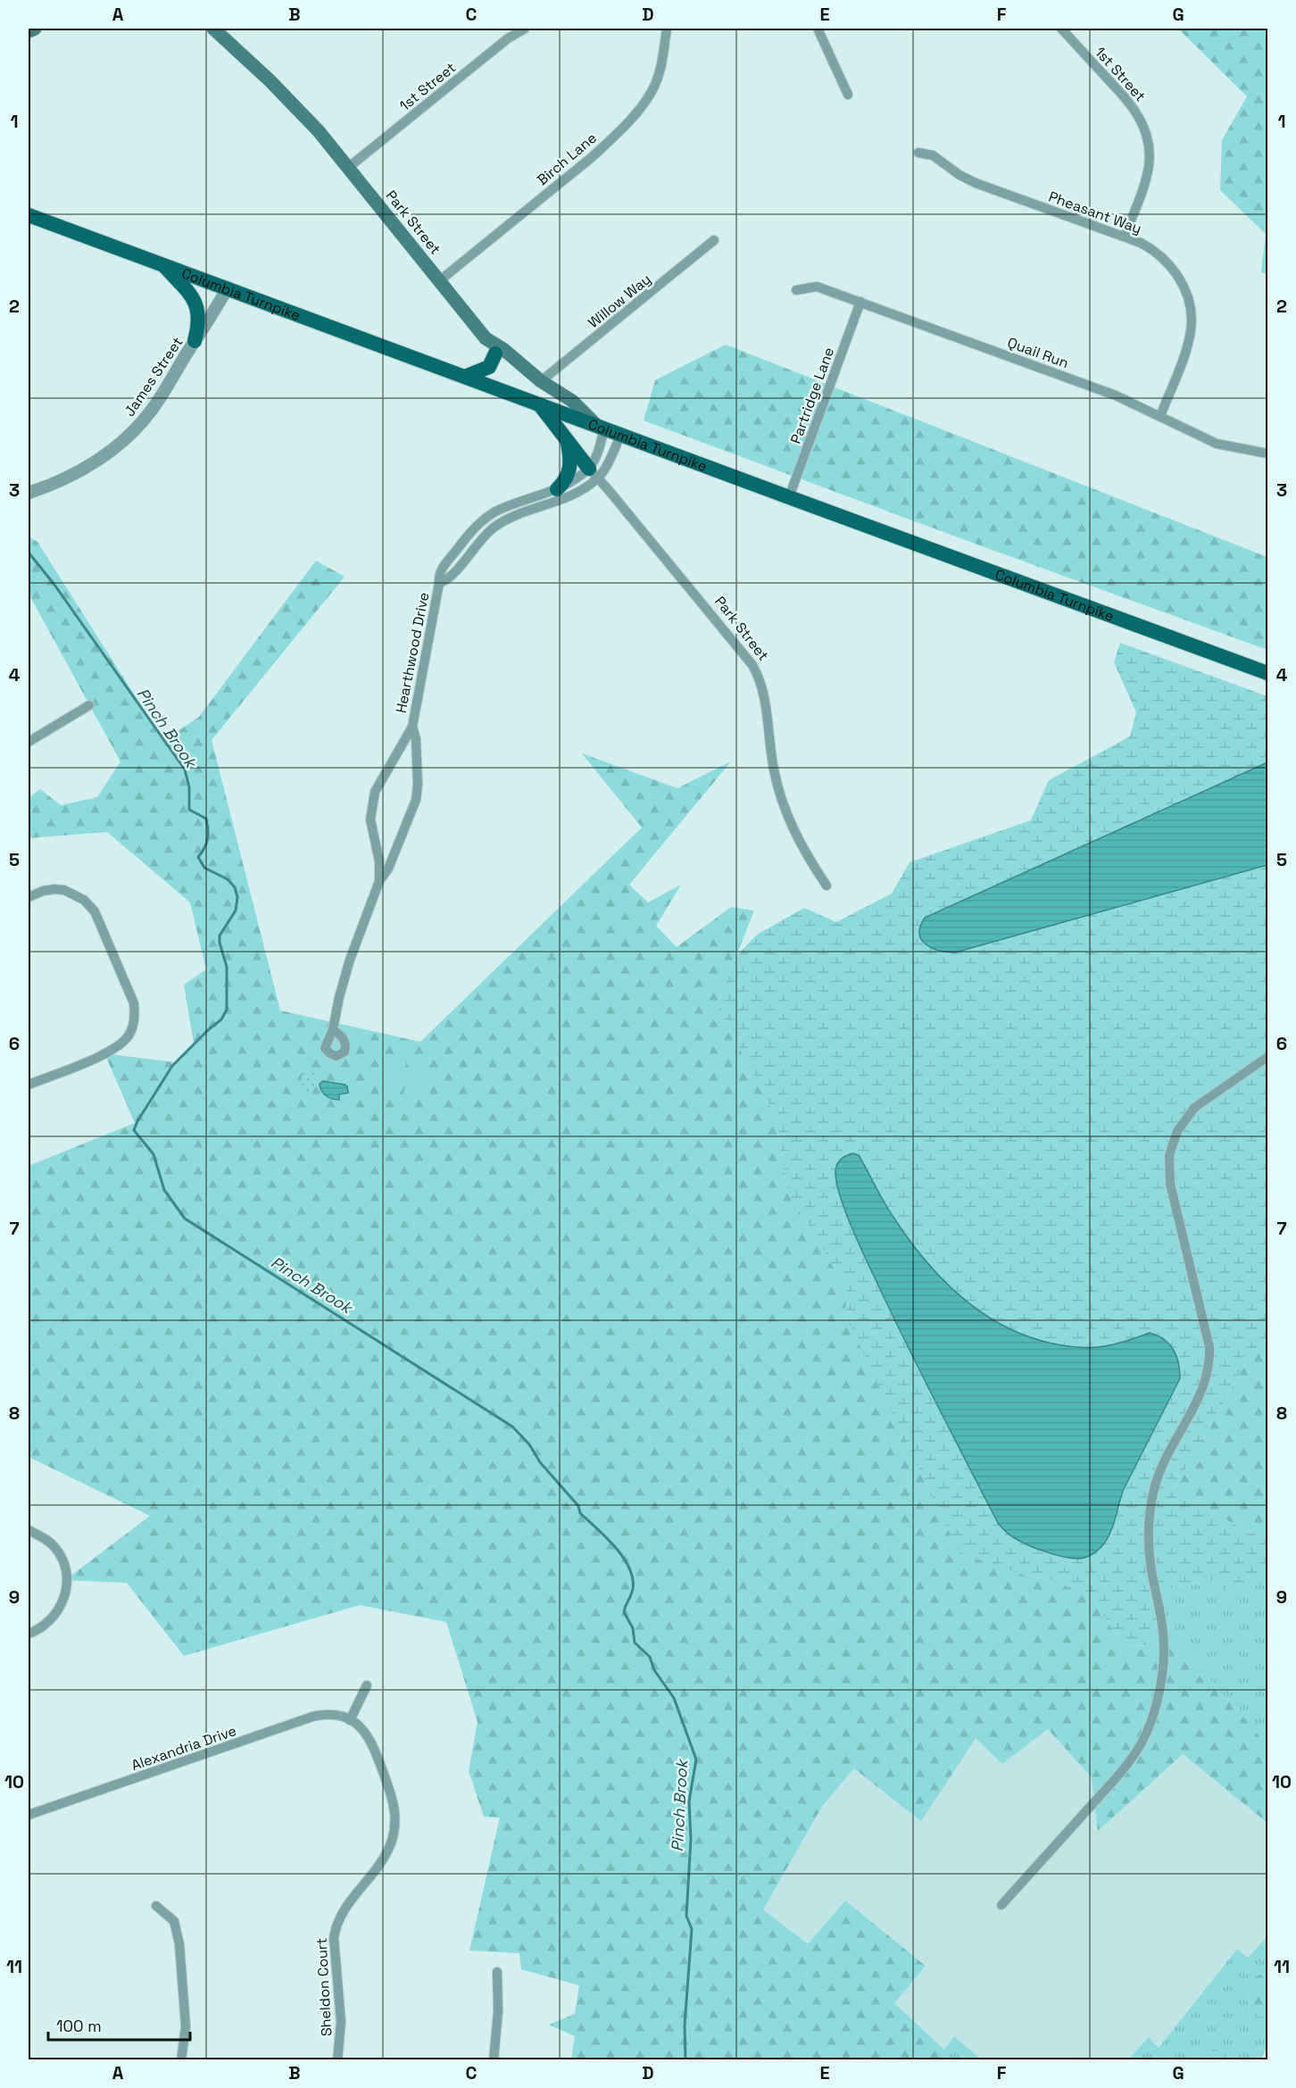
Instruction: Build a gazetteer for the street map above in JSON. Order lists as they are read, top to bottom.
{
  "streets": {
    "main road": ["Park Street", "Columbia Turnpike"],
    "street": [
      "1st Street",
      "Birch Lane",
      "Pheasant Way",
      "Willow Way",
      "Quail Run",
      "James Street",
      "Partridge Lane",
      "Hearthwood Drive",
      "Alexandria Drive",
      "Sheldon Court"
    ]
  },
  "crossings": [
    ["1st Street", "Pheasant Way"],
    ["1st Street", "Park Street"],
    ["Birch Lane", "Park Street"],
    ["Pheasant Way", "Quail Run"],
    ["Park Street", "Columbia Turnpike"],
    ["Park Street", "Willow Way"],
    ["Park Street", "Hearthwood Drive"],
    ["Columbia Turnpike", "James Street"],
    ["Columbia Turnpike", "Partridge Lane"],
    ["Quail Run", "Partridge Lane"],
    ["Alexandria Drive", "Sheldon Court"]
  ],
  "water": ["Pinch Brook"],
  "scale_bar": "100 m",
  "grid": {
    "columns": [
      "A",
      "B",
      "C",
      "D",
      "E",
      "F",
      "G"
    ],
    "rows": [
      "1",
      "2",
      "3",
      "4",
      "5",
      "6",
      "7",
      "8",
      "9",
      "10",
      "11"
    ]
  }
}
